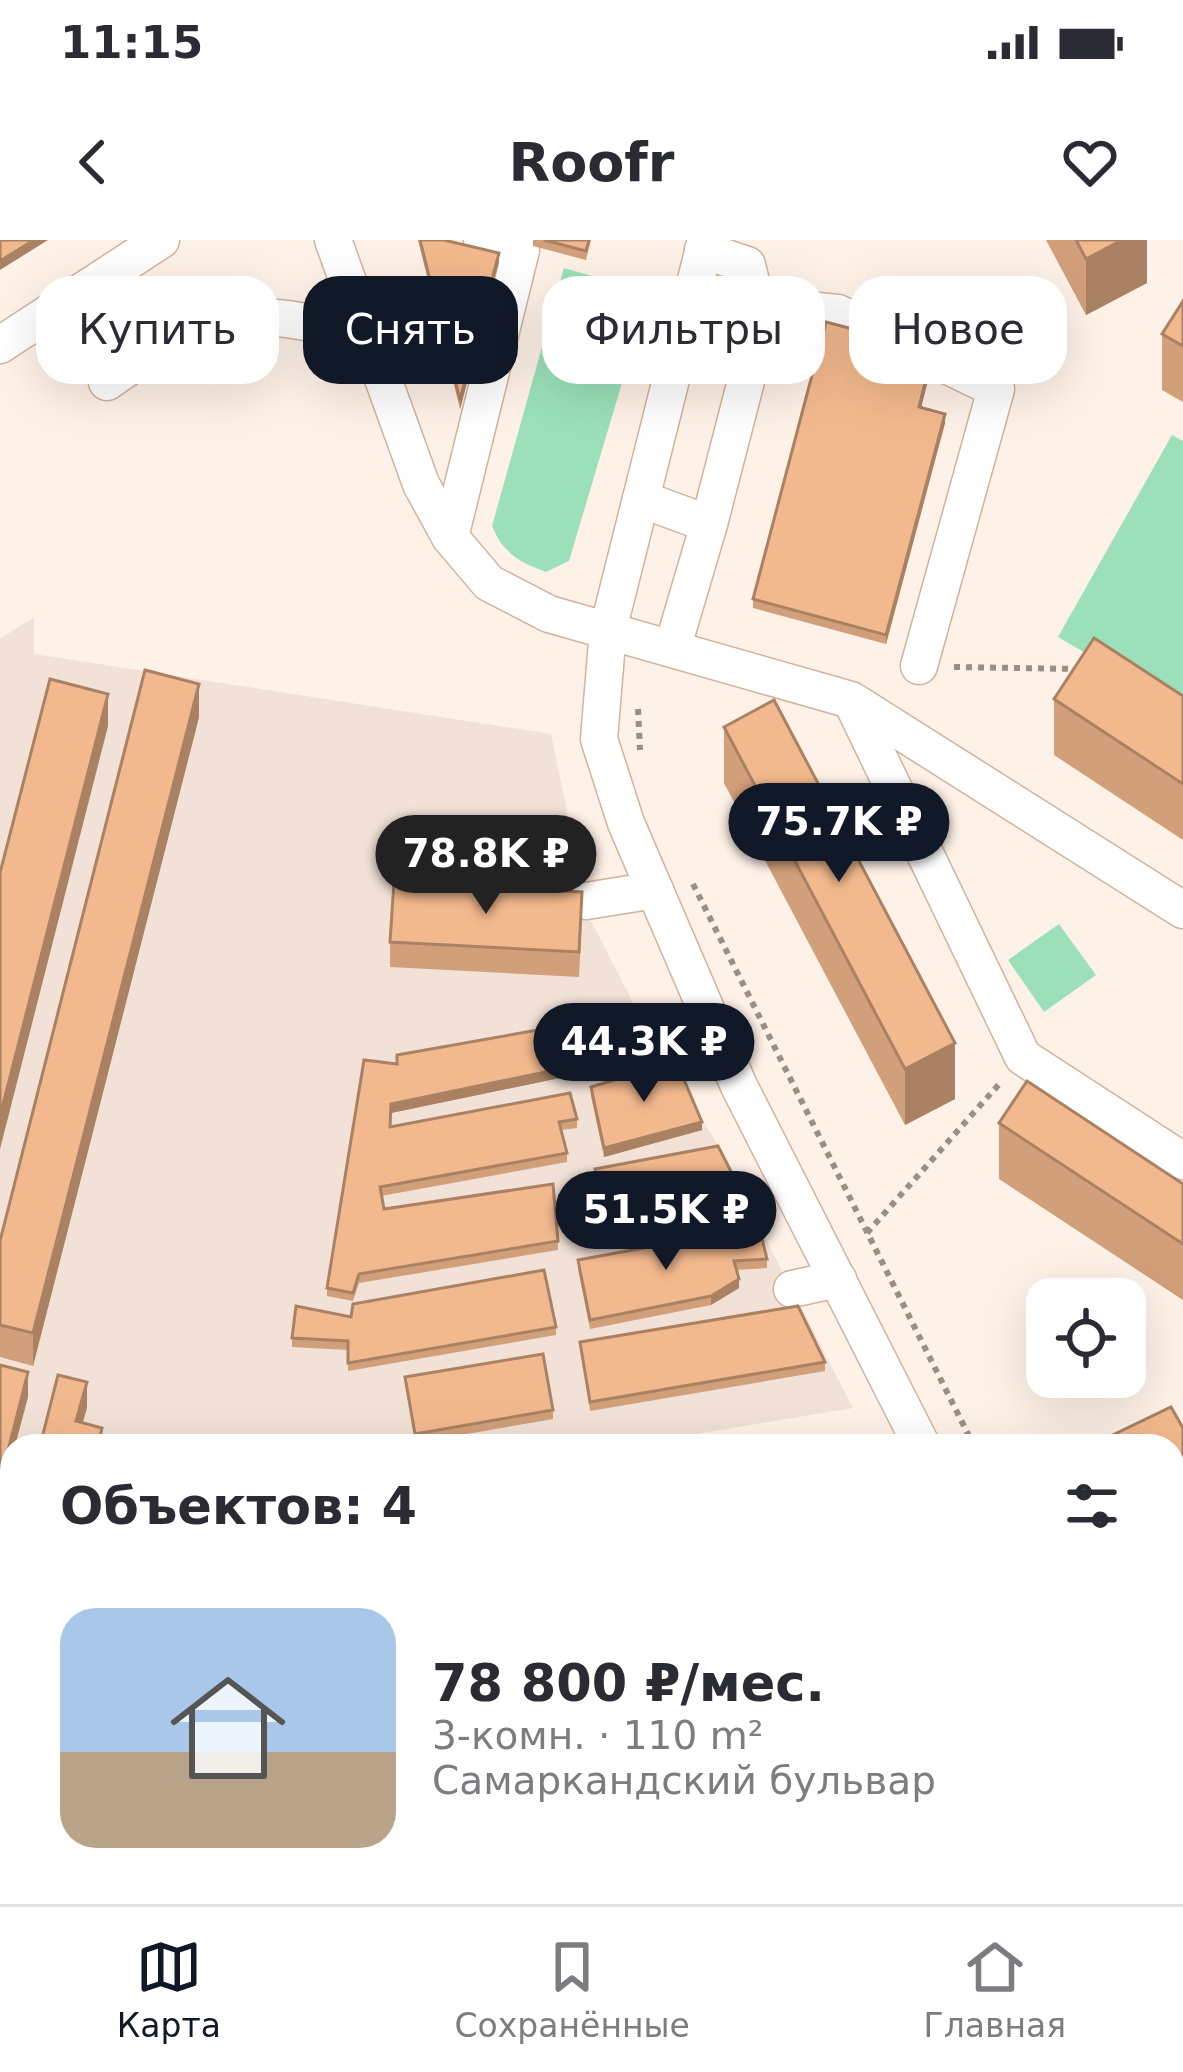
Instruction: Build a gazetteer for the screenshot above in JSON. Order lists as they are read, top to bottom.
{
  "page": {
    "status": "11:15",
    "header": "Roofr",
    "chip": [
      "Купить",
      "Снять",
      "Фильтры",
      "Новое"
    ],
    "price": [
      "75.7K ₽",
      "78.8K ₽",
      "44.3K ₽",
      "51.5K ₽"
    ],
    "heading": "Объектов: 4",
    "list": [
      {
        "name": "78 800 ₽/мес.",
        "note": "3-комн. · 110 m² · Самаркандский бульвар"
      }
    ],
    "tabs": ["Карта", "Сохранённые", "Главная"]
  }
}
